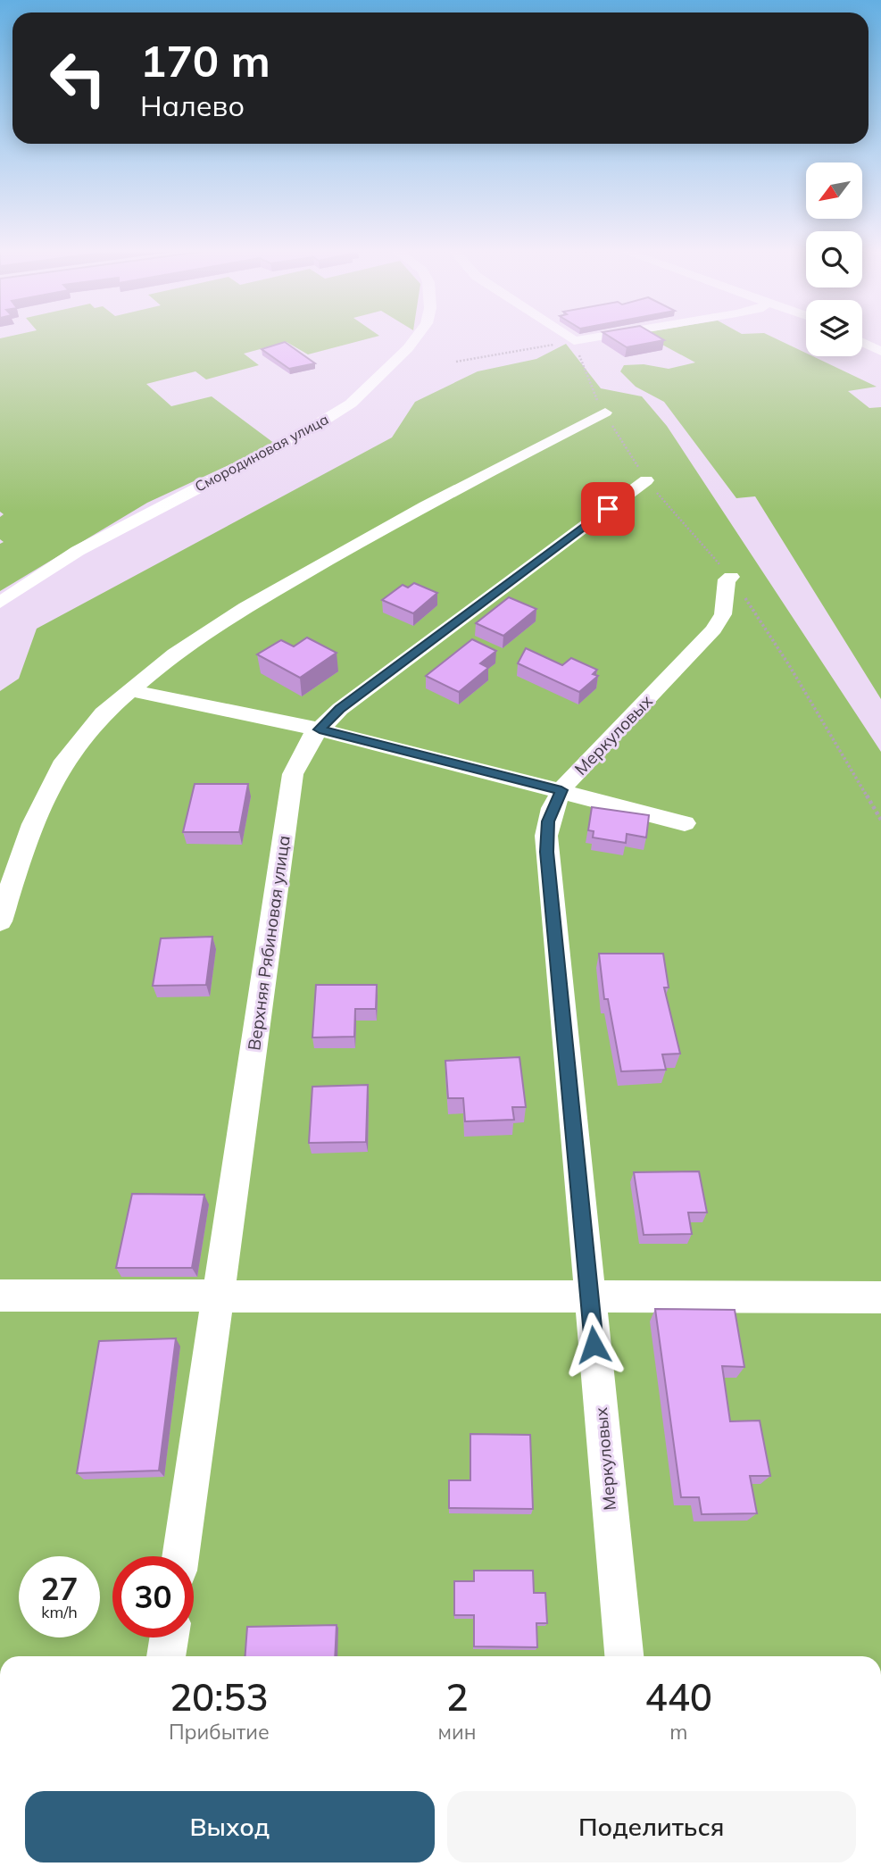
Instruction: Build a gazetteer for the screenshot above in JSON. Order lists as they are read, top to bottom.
{
  "streets": {
    "street": ["Смородиновая улица", "Меркуловых", "Верхняя Рябиновая улица"]
  },
  "north": "bottom left",
  "page": {
    "turn": ["170 m", "Налево"],
    "speed": "27 km/h",
    "limit": "30",
    "eta": [
      "20:53",
      "Прибытие",
      "2",
      "мин",
      "440",
      "m"
    ],
    "buttons": ["Выход", "Поделиться"]
  }
}
